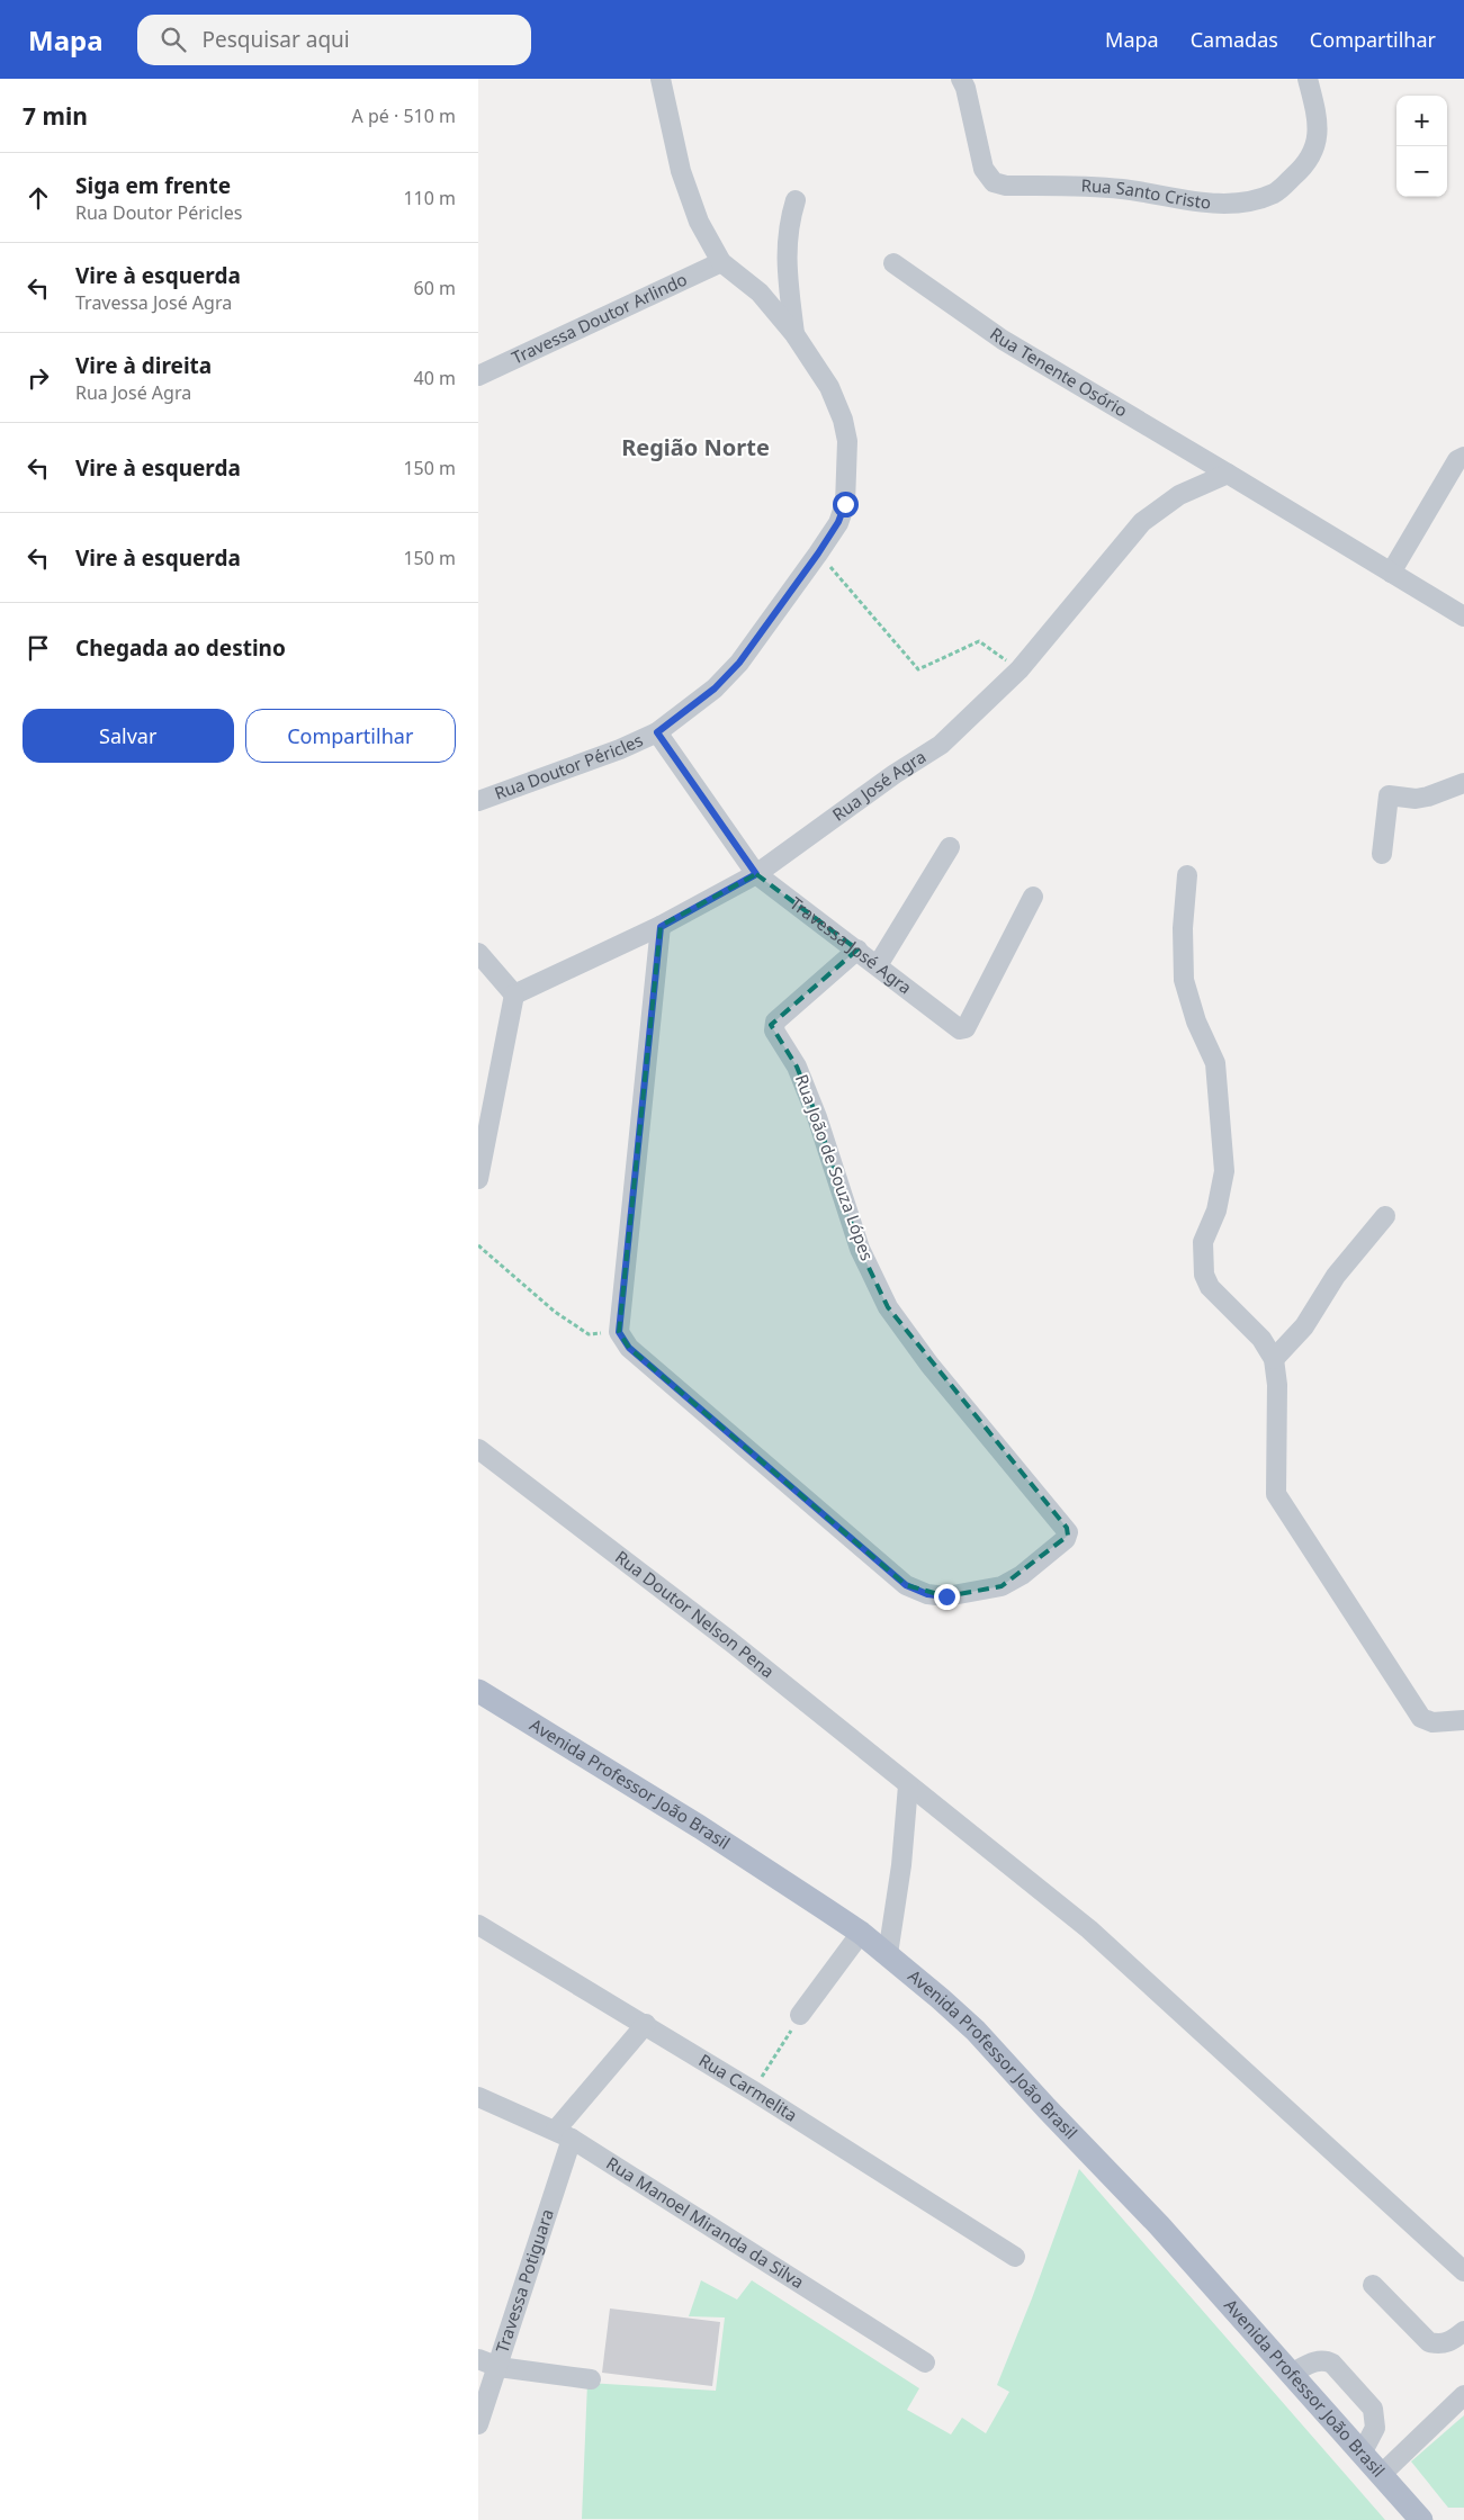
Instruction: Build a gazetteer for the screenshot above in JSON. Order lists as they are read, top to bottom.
{
  "streets": {
    "main road": ["Avenida Professor João Brasil"],
    "street": [
      "Rua Santo Cristo",
      "Travessa Doutor Arlindo",
      "Rua Tenente Osório",
      "Rua Doutor Péricles",
      "Rua José Agra",
      "Travessa José Agra",
      "Rua João de Souza Lópes",
      "Rua Doutor Nelson Pena",
      "Rua Carmelita",
      "Rua Manoel Miranda da Silva",
      "Travessa Potiguara"
    ]
  },
  "crossings": [
    ["Travessa Doutor Arlindo", "Rua Doutor Péricles"],
    ["Rua Tenente Osório", "Rua José Agra"],
    ["Rua Doutor Péricles", "Travessa José Agra"],
    ["Rua José Agra", "Travessa José Agra"],
    ["Travessa José Agra", "Rua João de Souza Lópes"],
    ["Rua Carmelita", "Travessa Potiguara"],
    ["Rua Manoel Miranda da Silva", "Travessa Potiguara"]
  ],
  "districts": ["Região Norte"],
  "page": {
    "header": "Mapa",
    "search": "Pesquisar aqui",
    "nav": ["Mapa", "Camadas", "Compartilhar"],
    "heading": ["7 min", "A pé · 510 m"],
    "map_buttons": ["+", "−"],
    "list": [
      ["Siga em frente", "Rua Doutor Péricles", "110 m"],
      ["Vire à esquerda", "Travessa José Agra", "60 m"],
      ["Vire à direita", "Rua José Agra", "40 m"],
      ["Vire à esquerda", "150 m"],
      ["Vire à esquerda", "150 m"],
      "Chegada ao destino"
    ],
    "buttons": ["Salvar", "Compartilhar"]
  }
}
